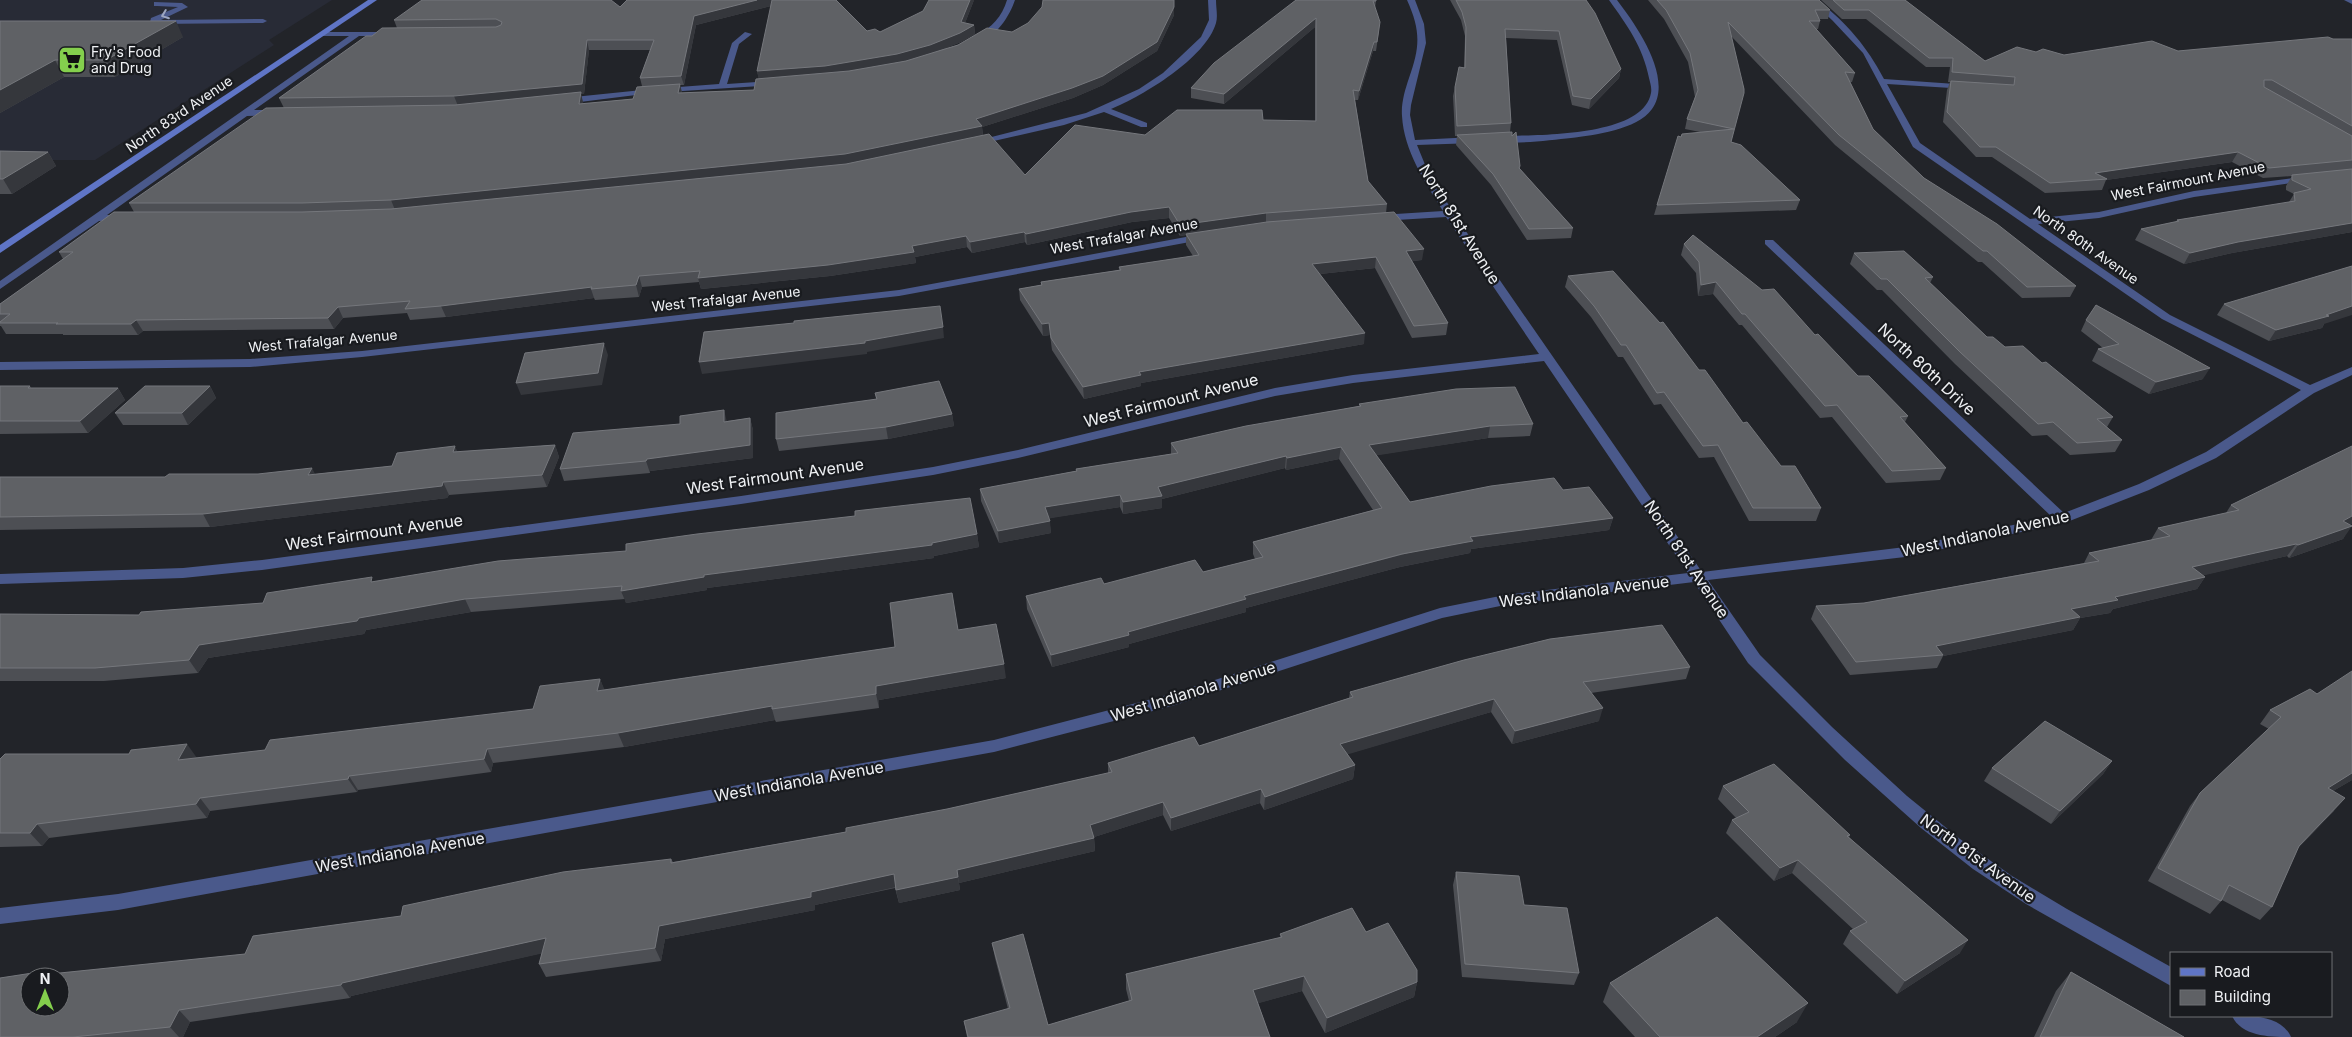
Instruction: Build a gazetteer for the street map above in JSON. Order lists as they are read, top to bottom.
{
  "streets": {
    "main road": ["North 83rd Avenue"],
    "street": [
      "West Fairmount Avenue",
      "North 81st Avenue",
      "West Trafalgar Avenue",
      "North 80th Avenue",
      "North 80th Drive",
      "West Indianola Avenue"
    ]
  },
  "crossings": [
    ["West Fairmount Avenue", "North 81st Avenue"],
    ["West Fairmount Avenue", "North 80th Avenue"],
    ["North 81st Avenue", "West Indianola Avenue"],
    ["North 80th Avenue", "West Indianola Avenue"],
    ["North 80th Drive", "West Indianola Avenue"]
  ],
  "places": {
    "supermarket": ["Fry's Food and Drug"]
  },
  "legend": ["Road", "Building"],
  "north": "top"
}
